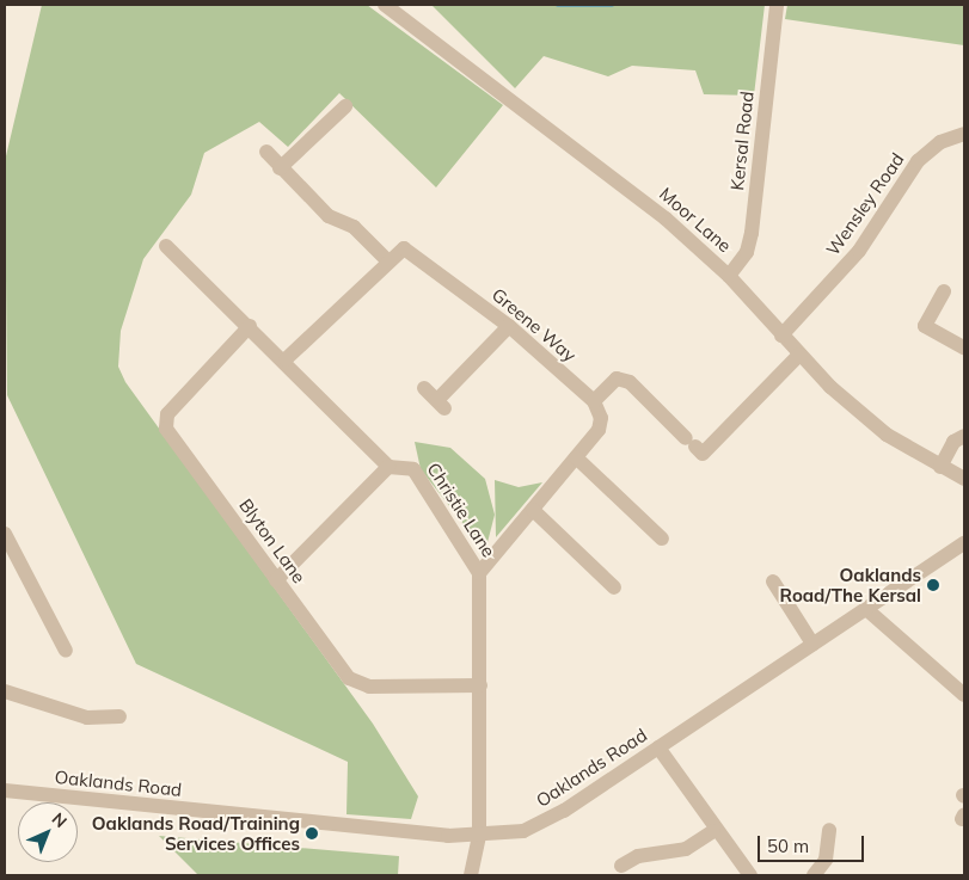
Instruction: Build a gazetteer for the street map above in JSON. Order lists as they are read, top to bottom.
{
  "streets": {
    "street": [
      "Kersal Road",
      "Wensley Road",
      "Moor Lane",
      "Greene Way",
      "Christie Lane",
      "Blyton Lane",
      "Oaklands Road"
    ]
  },
  "crossings": [
    ["Kersal Road", "Moor Lane"],
    ["Wensley Road", "Moor Lane"],
    ["Christie Lane", "Blyton Lane"],
    ["Christie Lane", "Oaklands Road"]
  ],
  "places": ["Oaklands Road/The Kersal", "Oaklands Road/Training Services Offices"],
  "scale_bar": "50 m",
  "north": "top right"
}
